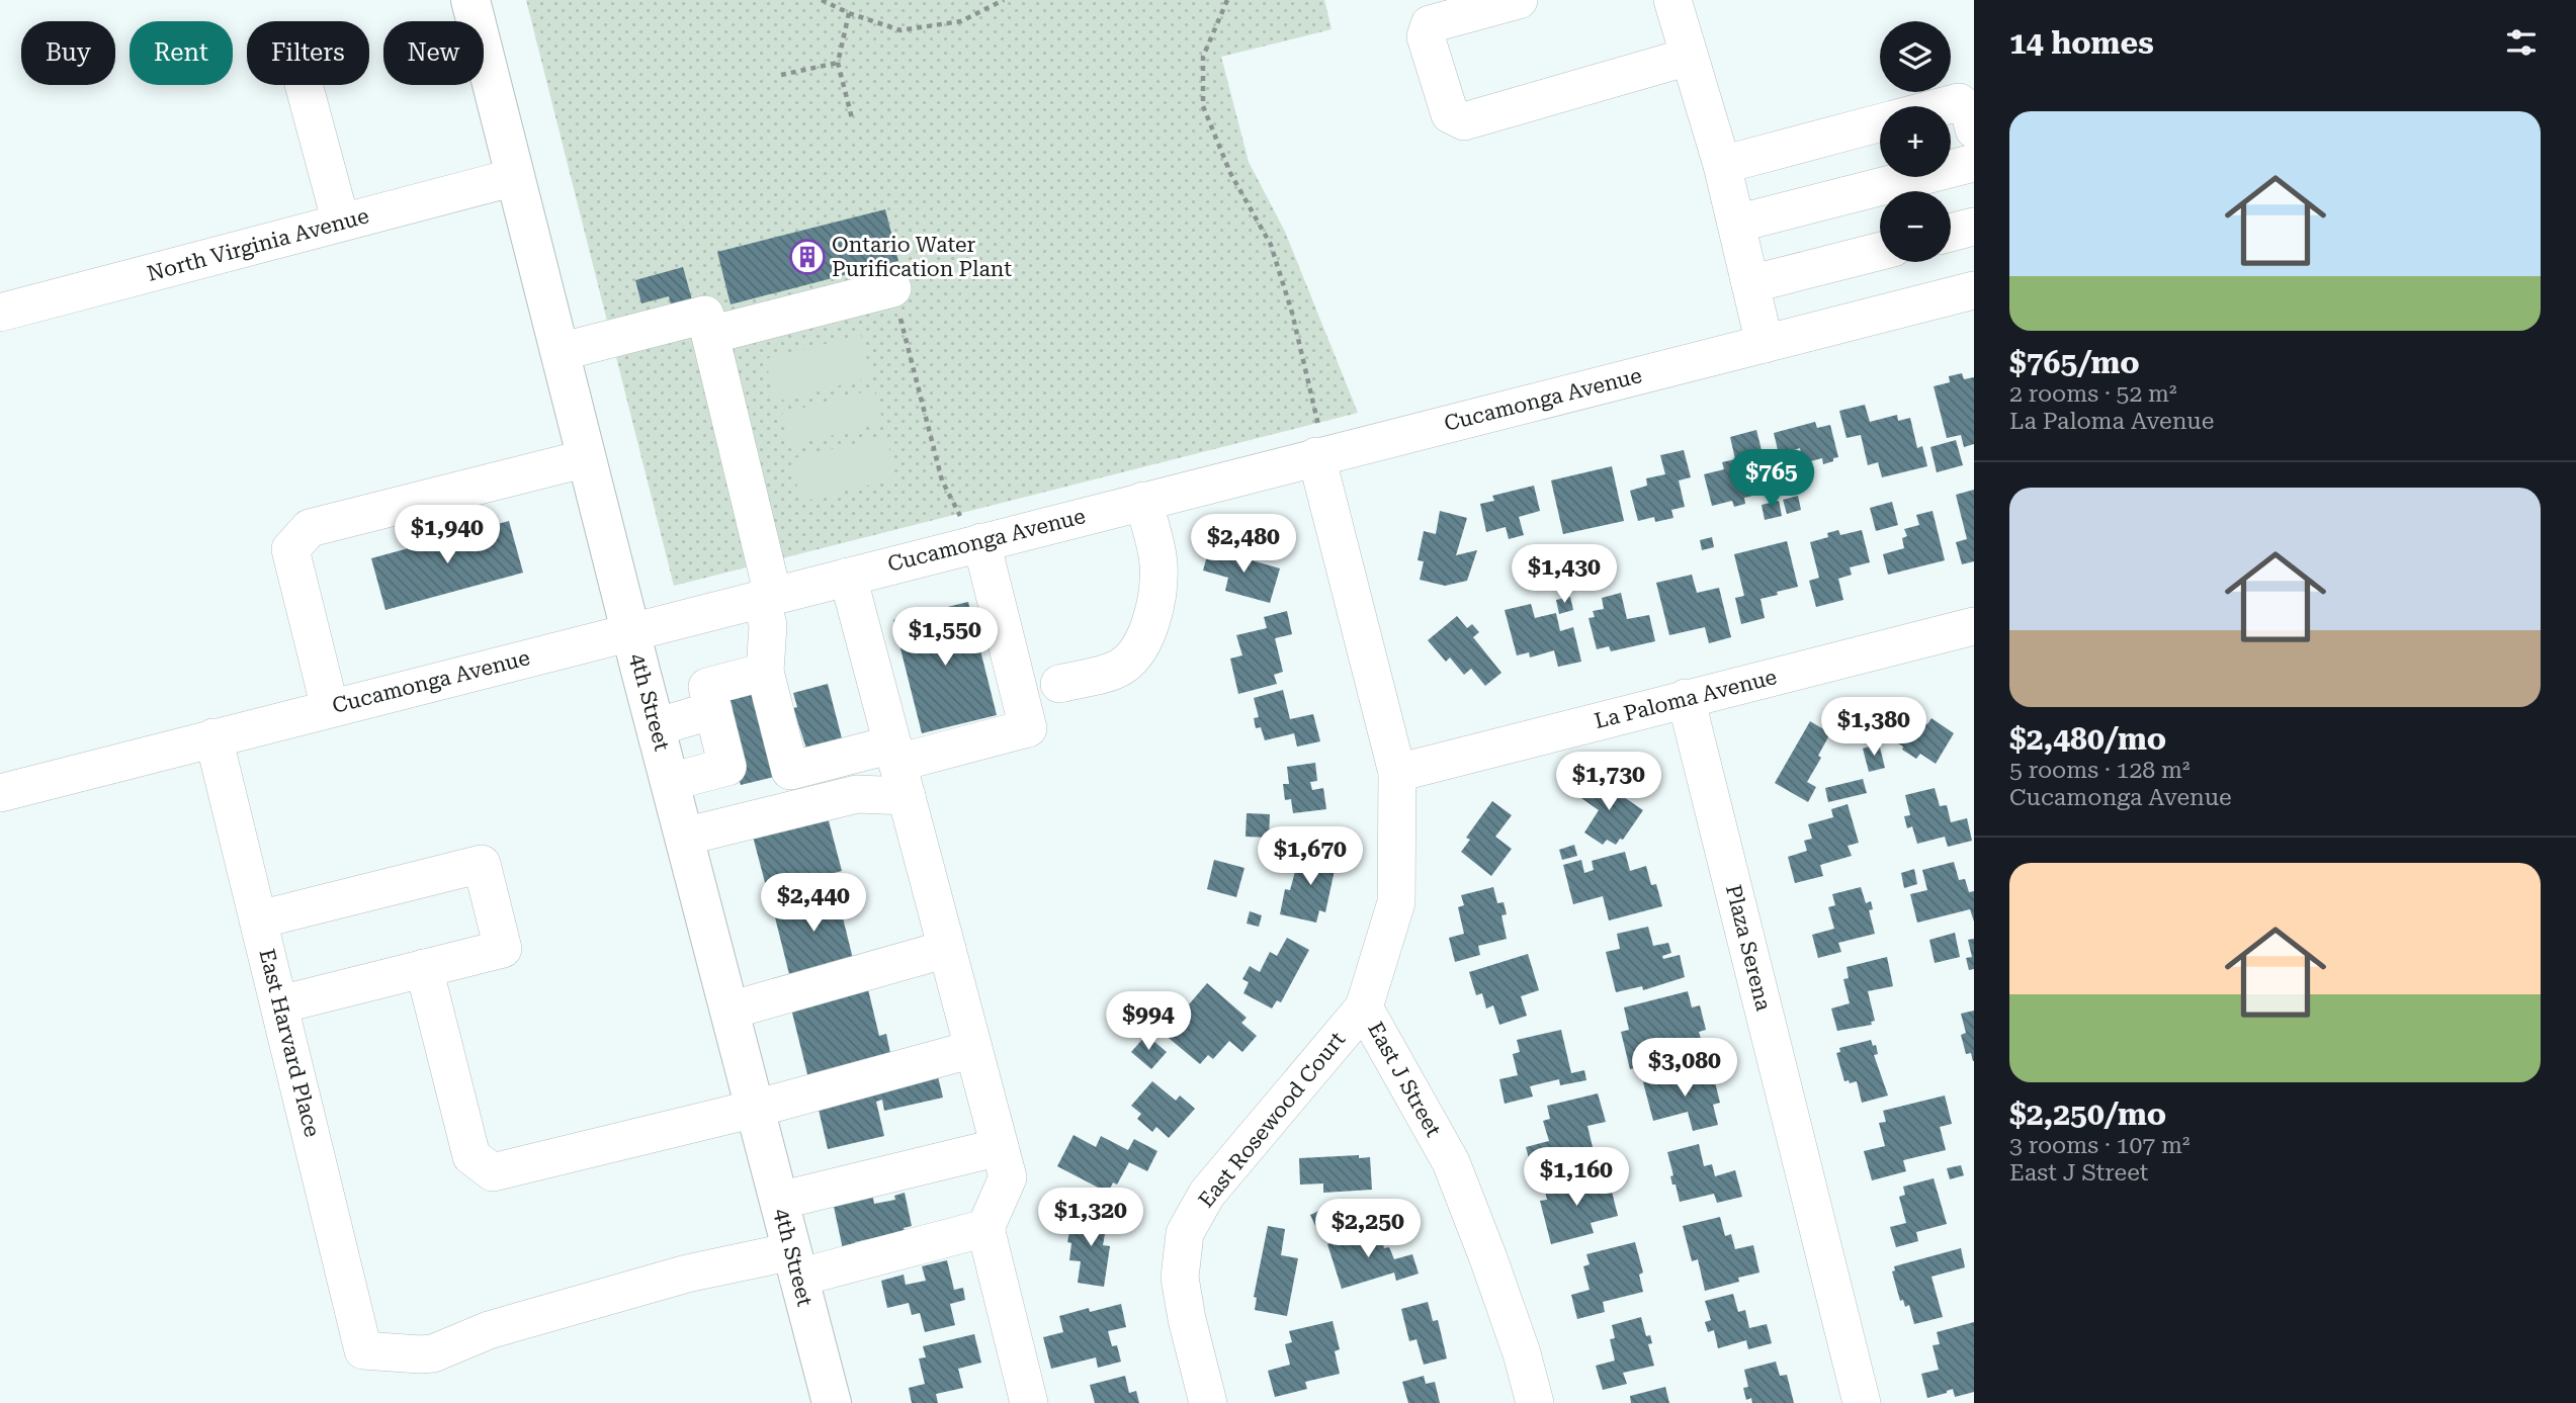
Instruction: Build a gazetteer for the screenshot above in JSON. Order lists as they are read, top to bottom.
{
  "streets": {
    "main road": ["4th Street"],
    "street": [
      "North Virginia Avenue",
      "Cucamonga Avenue",
      "La Paloma Avenue",
      "Plaza Serena",
      "East Harvard Place",
      "East J Street",
      "East Rosewood Court"
    ]
  },
  "crossings": [
    ["North Virginia Avenue", "4th Street"],
    ["Cucamonga Avenue", "4th Street"],
    ["Cucamonga Avenue", "East Harvard Place"],
    ["Cucamonga Avenue", "East J Street"],
    ["La Paloma Avenue", "Plaza Serena"],
    ["La Paloma Avenue", "East J Street"],
    ["4th Street", "East Harvard Place"],
    ["East J Street", "East Rosewood Court"]
  ],
  "places": {
    "building": ["Ontario Water Purification Plant"]
  },
  "page": {
    "heading": "14 homes",
    "map_buttons": ["+", "−"],
    "chip": [
      "Buy",
      "Rent",
      "Filters",
      "New"
    ],
    "list": [
      {
        "name": "$765/mo",
        "note": "2 rooms · 52 m² · La Paloma Avenue"
      },
      {
        "name": "$2,480/mo",
        "note": "5 rooms · 128 m² · Cucamonga Avenue"
      },
      {
        "name": "$2,250/mo",
        "note": "3 rooms · 107 m² · East J Street"
      }
    ],
    "price": [
      "$765",
      "$1,940",
      "$2,480",
      "$1,430",
      "$1,550",
      "$1,380",
      "$1,730",
      "$1,670",
      "$2,440",
      "$994",
      "$3,080",
      "$1,160",
      "$1,320",
      "$2,250"
    ]
  }
}
